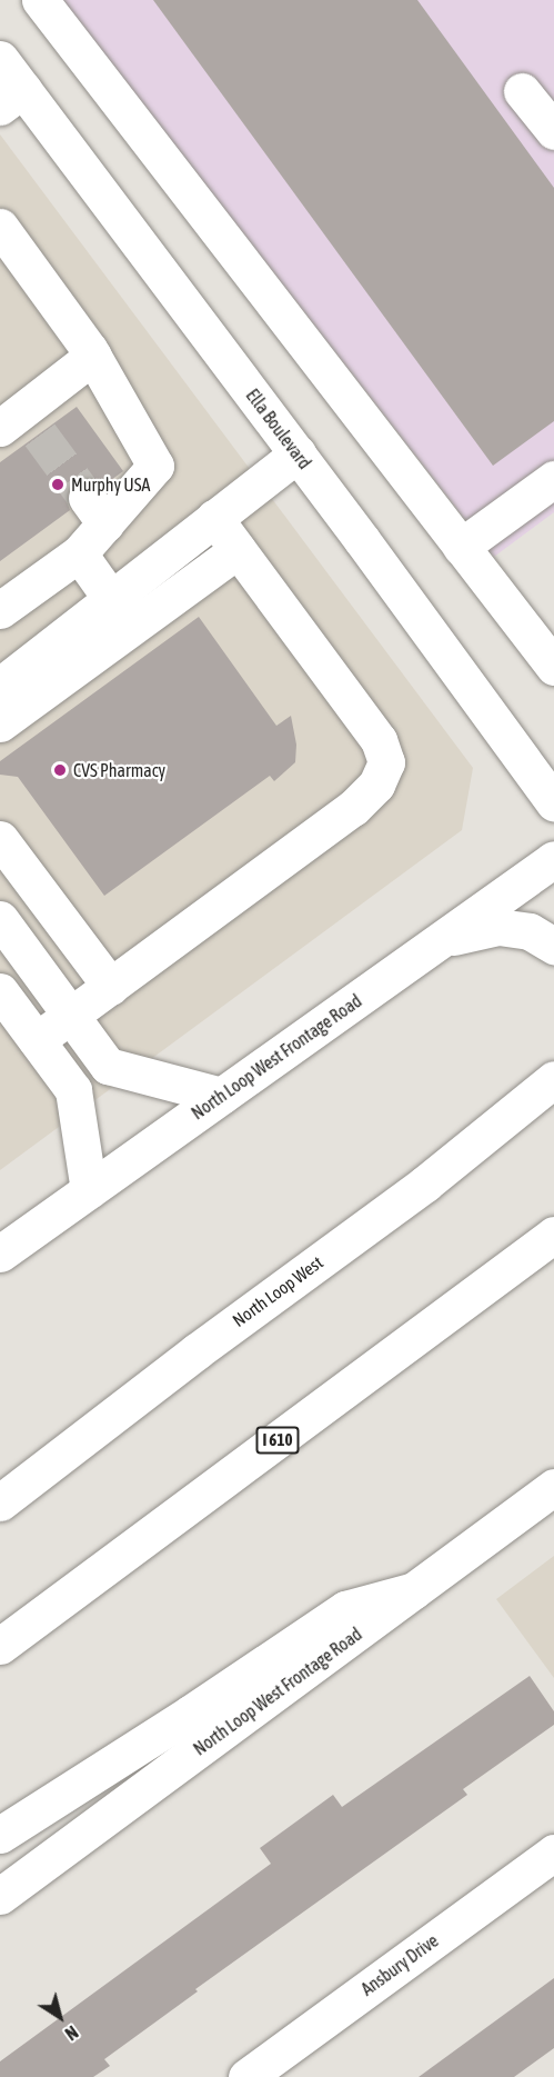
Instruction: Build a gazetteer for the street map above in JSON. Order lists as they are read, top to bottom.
{
  "streets": {
    "main road": [
      "Ella Boulevard",
      "North Loop West Frontage Road",
      "North Loop West",
      "I 610",
      "Ansbury Drive"
    ]
  },
  "places": ["Murphy USA", "CVS Pharmacy"],
  "north": "bottom right"
}
